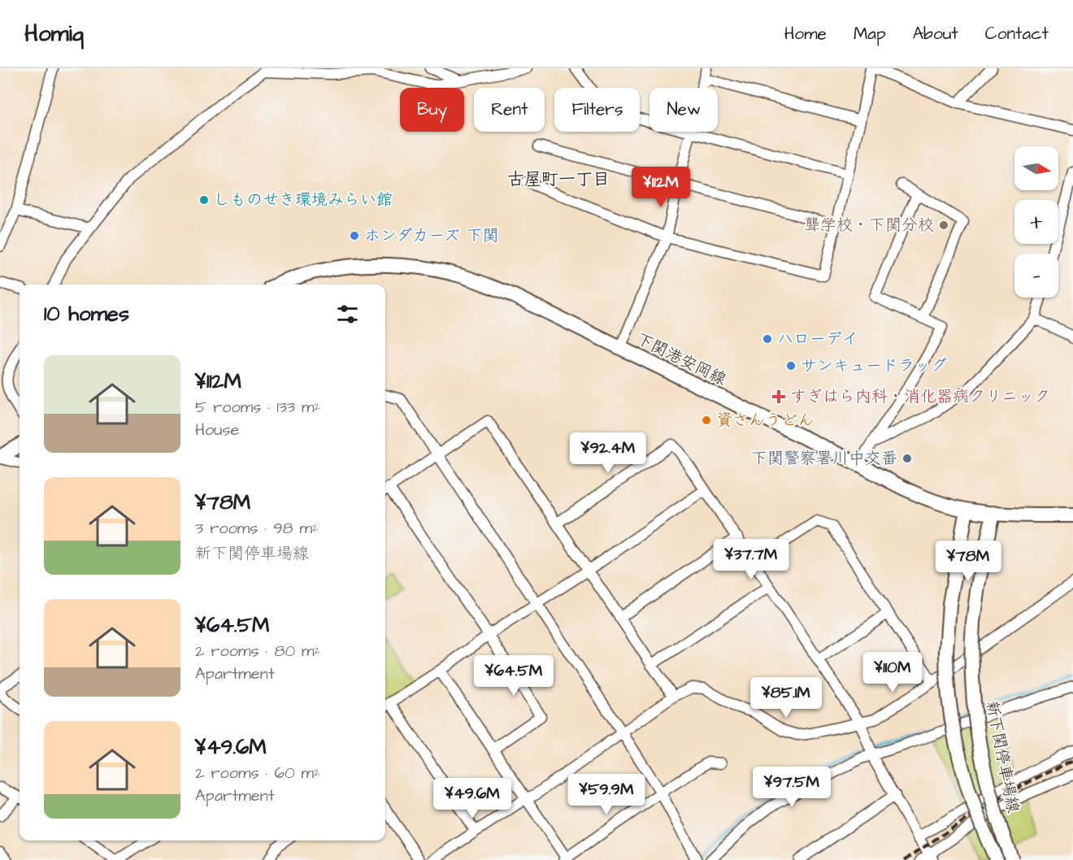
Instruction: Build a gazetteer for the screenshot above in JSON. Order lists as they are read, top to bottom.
{
  "streets": {
    "main road": ["下関港安岡線", "新下関停車場線"]
  },
  "crossings": [
    ["下関港安岡線", "新下関停車場線"]
  ],
  "districts": ["古屋町一丁目"],
  "places": {
    "other": [
      "しものせき環境みらい館",
      "聾学校・下関分校",
      "ホンダカーズ 下関",
      "ハローデイ",
      "サンキュードラッグ",
      "資さんうどん",
      "下関警察署川中交番"
    ],
    "health": ["すぎはら内科・消化器病クリニック"]
  },
  "north": "right",
  "page": {
    "header": "Homiq",
    "nav": [
      "Home",
      "Map",
      "About",
      "Contact"
    ],
    "chip": [
      "Buy",
      "Rent",
      "Filters",
      "New"
    ],
    "map_buttons": ["+", "−"],
    "price": [
      "¥112M",
      "¥92.4M",
      "¥37.7M",
      "¥78M",
      "¥110M",
      "¥64.5M",
      "¥85.1M",
      "¥97.5M",
      "¥59.9M",
      "¥49.6M"
    ],
    "heading": "10 homes",
    "list": [
      {
        "name": "¥112M",
        "note": "5 rooms · 133 m² · House"
      },
      {
        "name": "¥78M",
        "note": "3 rooms · 98 m² · 新下関停車場線"
      },
      {
        "name": "¥64.5M",
        "note": "2 rooms · 80 m² · Apartment"
      },
      {
        "name": "¥49.6M",
        "note": "2 rooms · 60 m² · Apartment"
      }
    ]
  }
}
